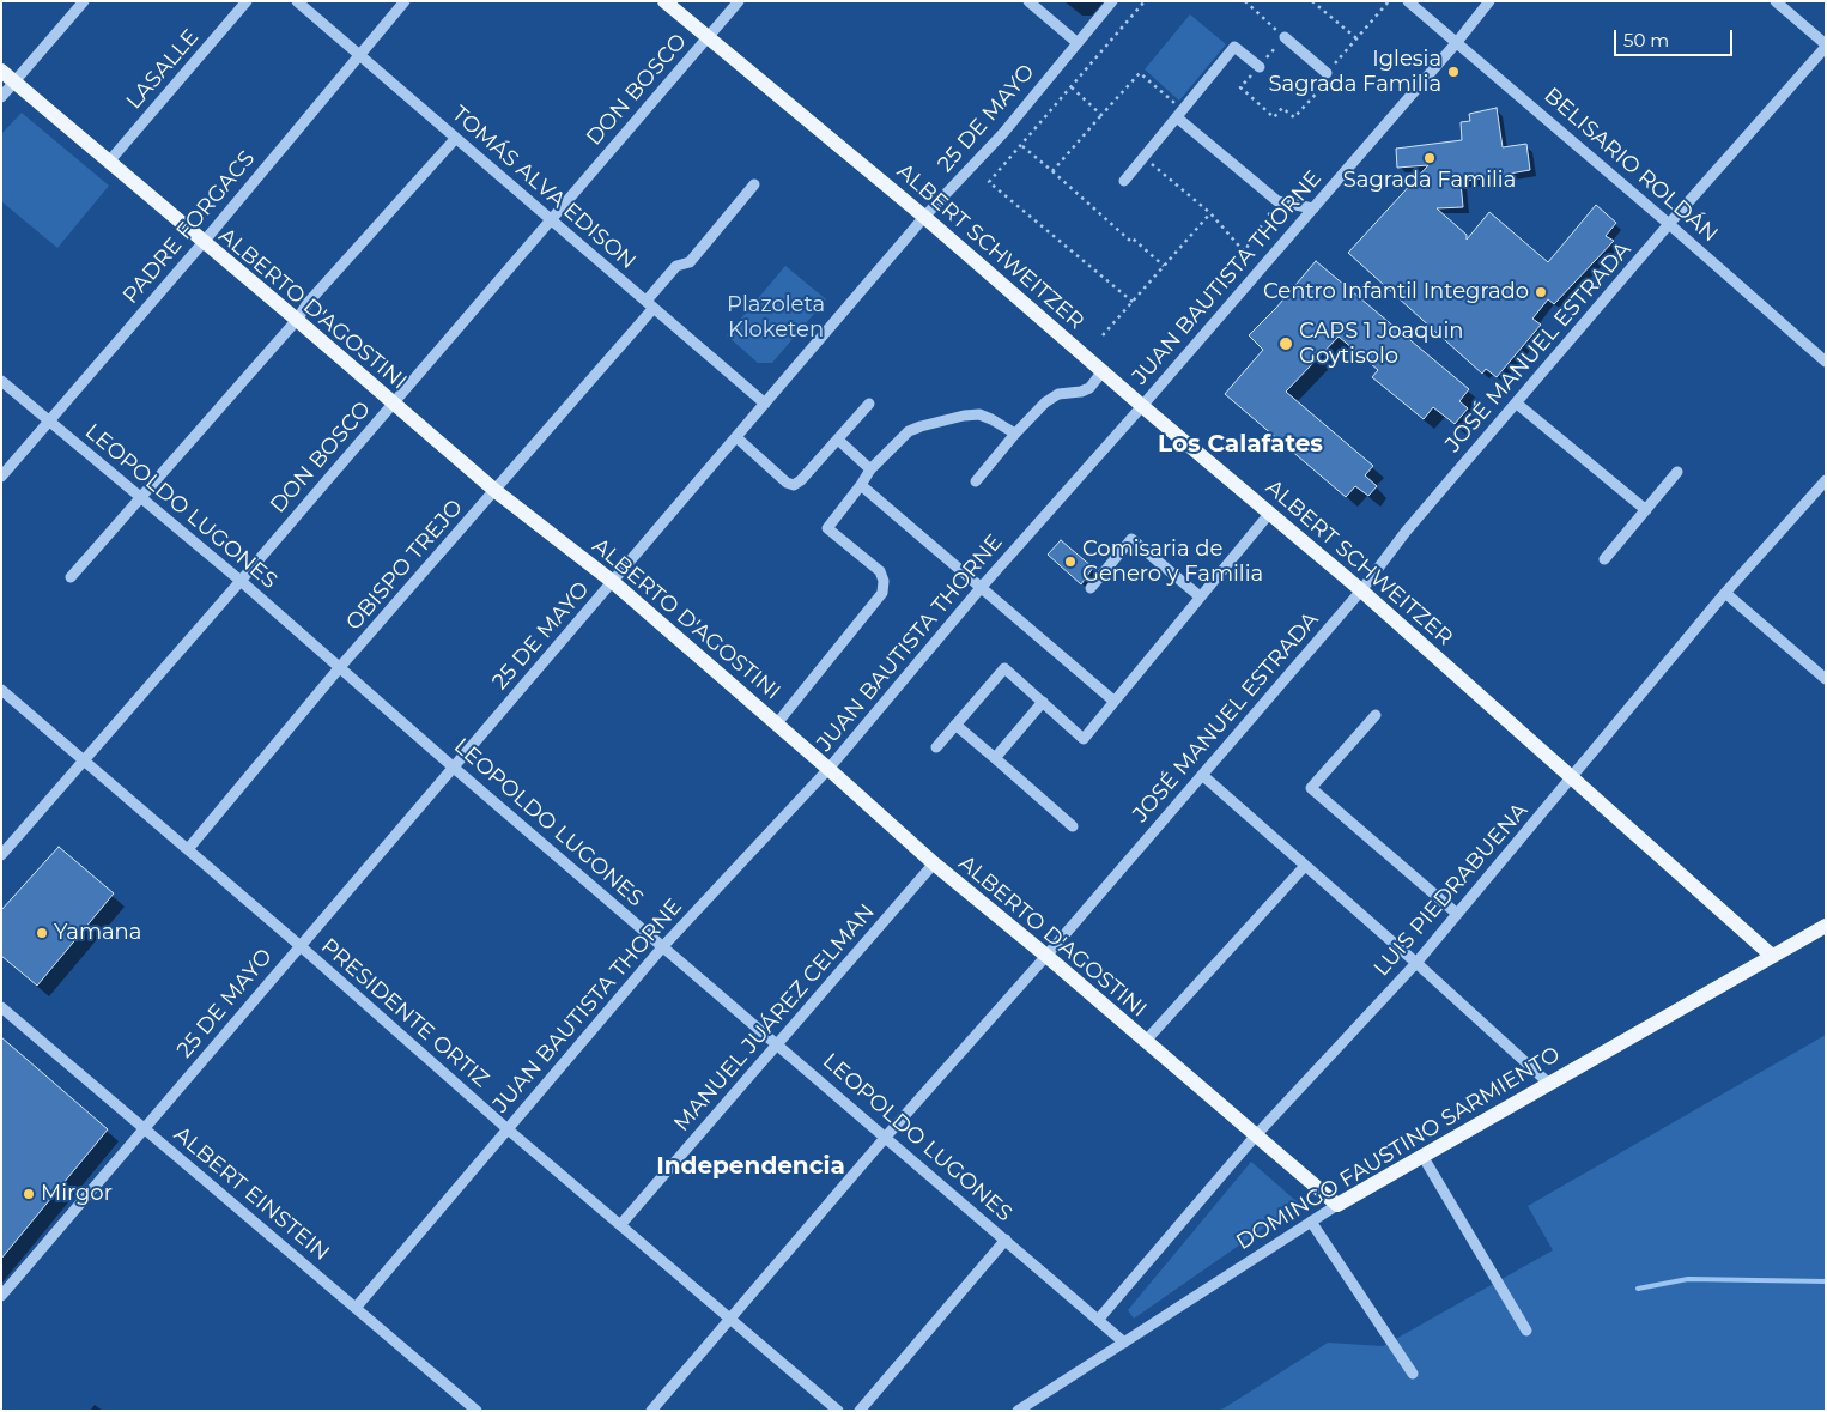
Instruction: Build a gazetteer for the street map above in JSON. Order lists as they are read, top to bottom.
{
  "streets": {
    "main road": ["ALBERT SCHWEITZER", "ALBERTO D'AGOSTINI", "DOMINGO FAUSTINO SARMIENTO"],
    "street": [
      "LASALLE",
      "DON BOSCO",
      "25 DE MAYO",
      "BELISARIO ROLDÁN",
      "TOMÁS ALVA EDISON",
      "PADRE FORGACS",
      "JUAN BAUTISTA THORNE",
      "JOSÉ MANUEL ESTRADA",
      "LEOPOLDO LUGONES",
      "OBISPO TREJO",
      "LUIS PIEDRABUENA",
      "PRESIDENTE ORTIZ",
      "MANUEL JUÁREZ CELMAN",
      "ALBERT EINSTEIN"
    ]
  },
  "crossings": [
    ["LASALLE", "ALBERTO D'AGOSTINI"],
    ["DON BOSCO", "TOMÁS ALVA EDISON"],
    ["DON BOSCO", "ALBERT SCHWEITZER"],
    ["DON BOSCO", "ALBERTO D'AGOSTINI"],
    ["DON BOSCO", "LEOPOLDO LUGONES"],
    ["DON BOSCO", "PRESIDENTE ORTIZ"],
    ["25 DE MAYO", "TOMÁS ALVA EDISON"],
    ["25 DE MAYO", "ALBERT SCHWEITZER"],
    ["25 DE MAYO", "ALBERTO D'AGOSTINI"],
    ["25 DE MAYO", "LEOPOLDO LUGONES"],
    ["25 DE MAYO", "PRESIDENTE ORTIZ"],
    ["25 DE MAYO", "ALBERT EINSTEIN"],
    ["BELISARIO ROLDÁN", "JUAN BAUTISTA THORNE"],
    ["BELISARIO ROLDÁN", "JOSÉ MANUEL ESTRADA"],
    ["TOMÁS ALVA EDISON", "PADRE FORGACS"],
    ["TOMÁS ALVA EDISON", "OBISPO TREJO"],
    ["PADRE FORGACS", "ALBERTO D'AGOSTINI"],
    ["PADRE FORGACS", "LEOPOLDO LUGONES"],
    ["ALBERT SCHWEITZER", "JUAN BAUTISTA THORNE"],
    ["ALBERT SCHWEITZER", "JOSÉ MANUEL ESTRADA"],
    ["ALBERT SCHWEITZER", "LUIS PIEDRABUENA"],
    ["ALBERT SCHWEITZER", "DOMINGO FAUSTINO SARMIENTO"],
    ["JUAN BAUTISTA THORNE", "ALBERTO D'AGOSTINI"],
    ["JUAN BAUTISTA THORNE", "LEOPOLDO LUGONES"],
    ["JUAN BAUTISTA THORNE", "PRESIDENTE ORTIZ"],
    ["JUAN BAUTISTA THORNE", "ALBERT EINSTEIN"],
    ["ALBERTO D'AGOSTINI", "JOSÉ MANUEL ESTRADA"],
    ["ALBERTO D'AGOSTINI", "OBISPO TREJO"],
    ["ALBERTO D'AGOSTINI", "LUIS PIEDRABUENA"],
    ["ALBERTO D'AGOSTINI", "MANUEL JUÁREZ CELMAN"],
    ["ALBERTO D'AGOSTINI", "DOMINGO FAUSTINO SARMIENTO"],
    ["JOSÉ MANUEL ESTRADA", "LEOPOLDO LUGONES"],
    ["JOSÉ MANUEL ESTRADA", "PRESIDENTE ORTIZ"],
    ["LEOPOLDO LUGONES", "OBISPO TREJO"],
    ["LEOPOLDO LUGONES", "LUIS PIEDRABUENA"],
    ["LEOPOLDO LUGONES", "MANUEL JUÁREZ CELMAN"],
    ["LEOPOLDO LUGONES", "DOMINGO FAUSTINO SARMIENTO"],
    ["OBISPO TREJO", "PRESIDENTE ORTIZ"],
    ["PRESIDENTE ORTIZ", "MANUEL JUÁREZ CELMAN"]
  ],
  "districts": ["Los Calafates", "Independencia"],
  "parks": ["Plazoleta Kloketen"],
  "places": [
    "Iglesia Sagrada Familia",
    "Sagrada Familia",
    "Centro Infantil Integrado",
    "CAPS 1 Joaquin Goytisolo",
    "Comisaria de Genero y Familia",
    "Yamana",
    "Mirgor"
  ],
  "scale_bar": "50 m"
}
